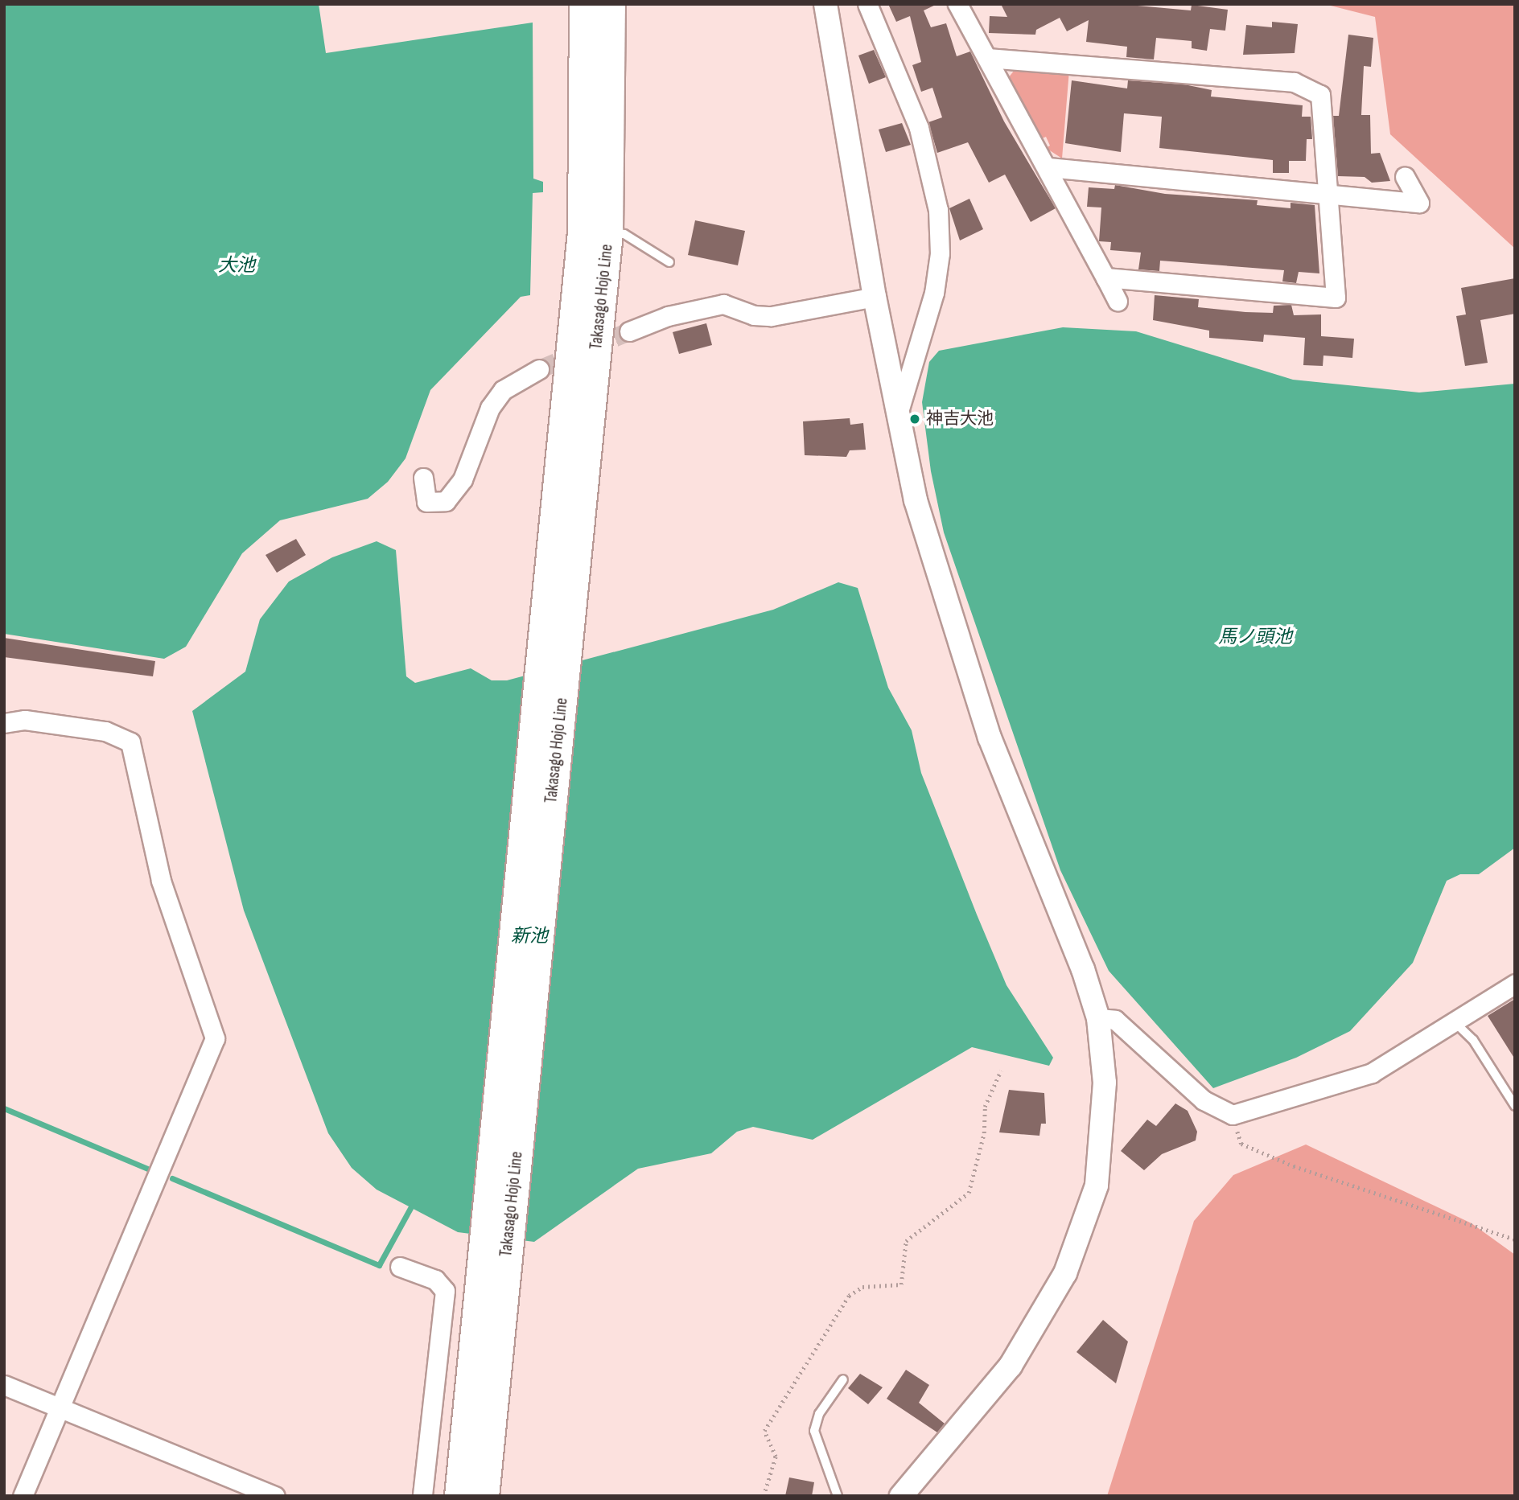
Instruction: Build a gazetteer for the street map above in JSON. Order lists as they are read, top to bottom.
{
  "streets": {
    "main road": ["Takasago Hojo Line"]
  },
  "water": ["大池", "馬ノ頭池", "新池"],
  "places": ["神吉大池"]
}
